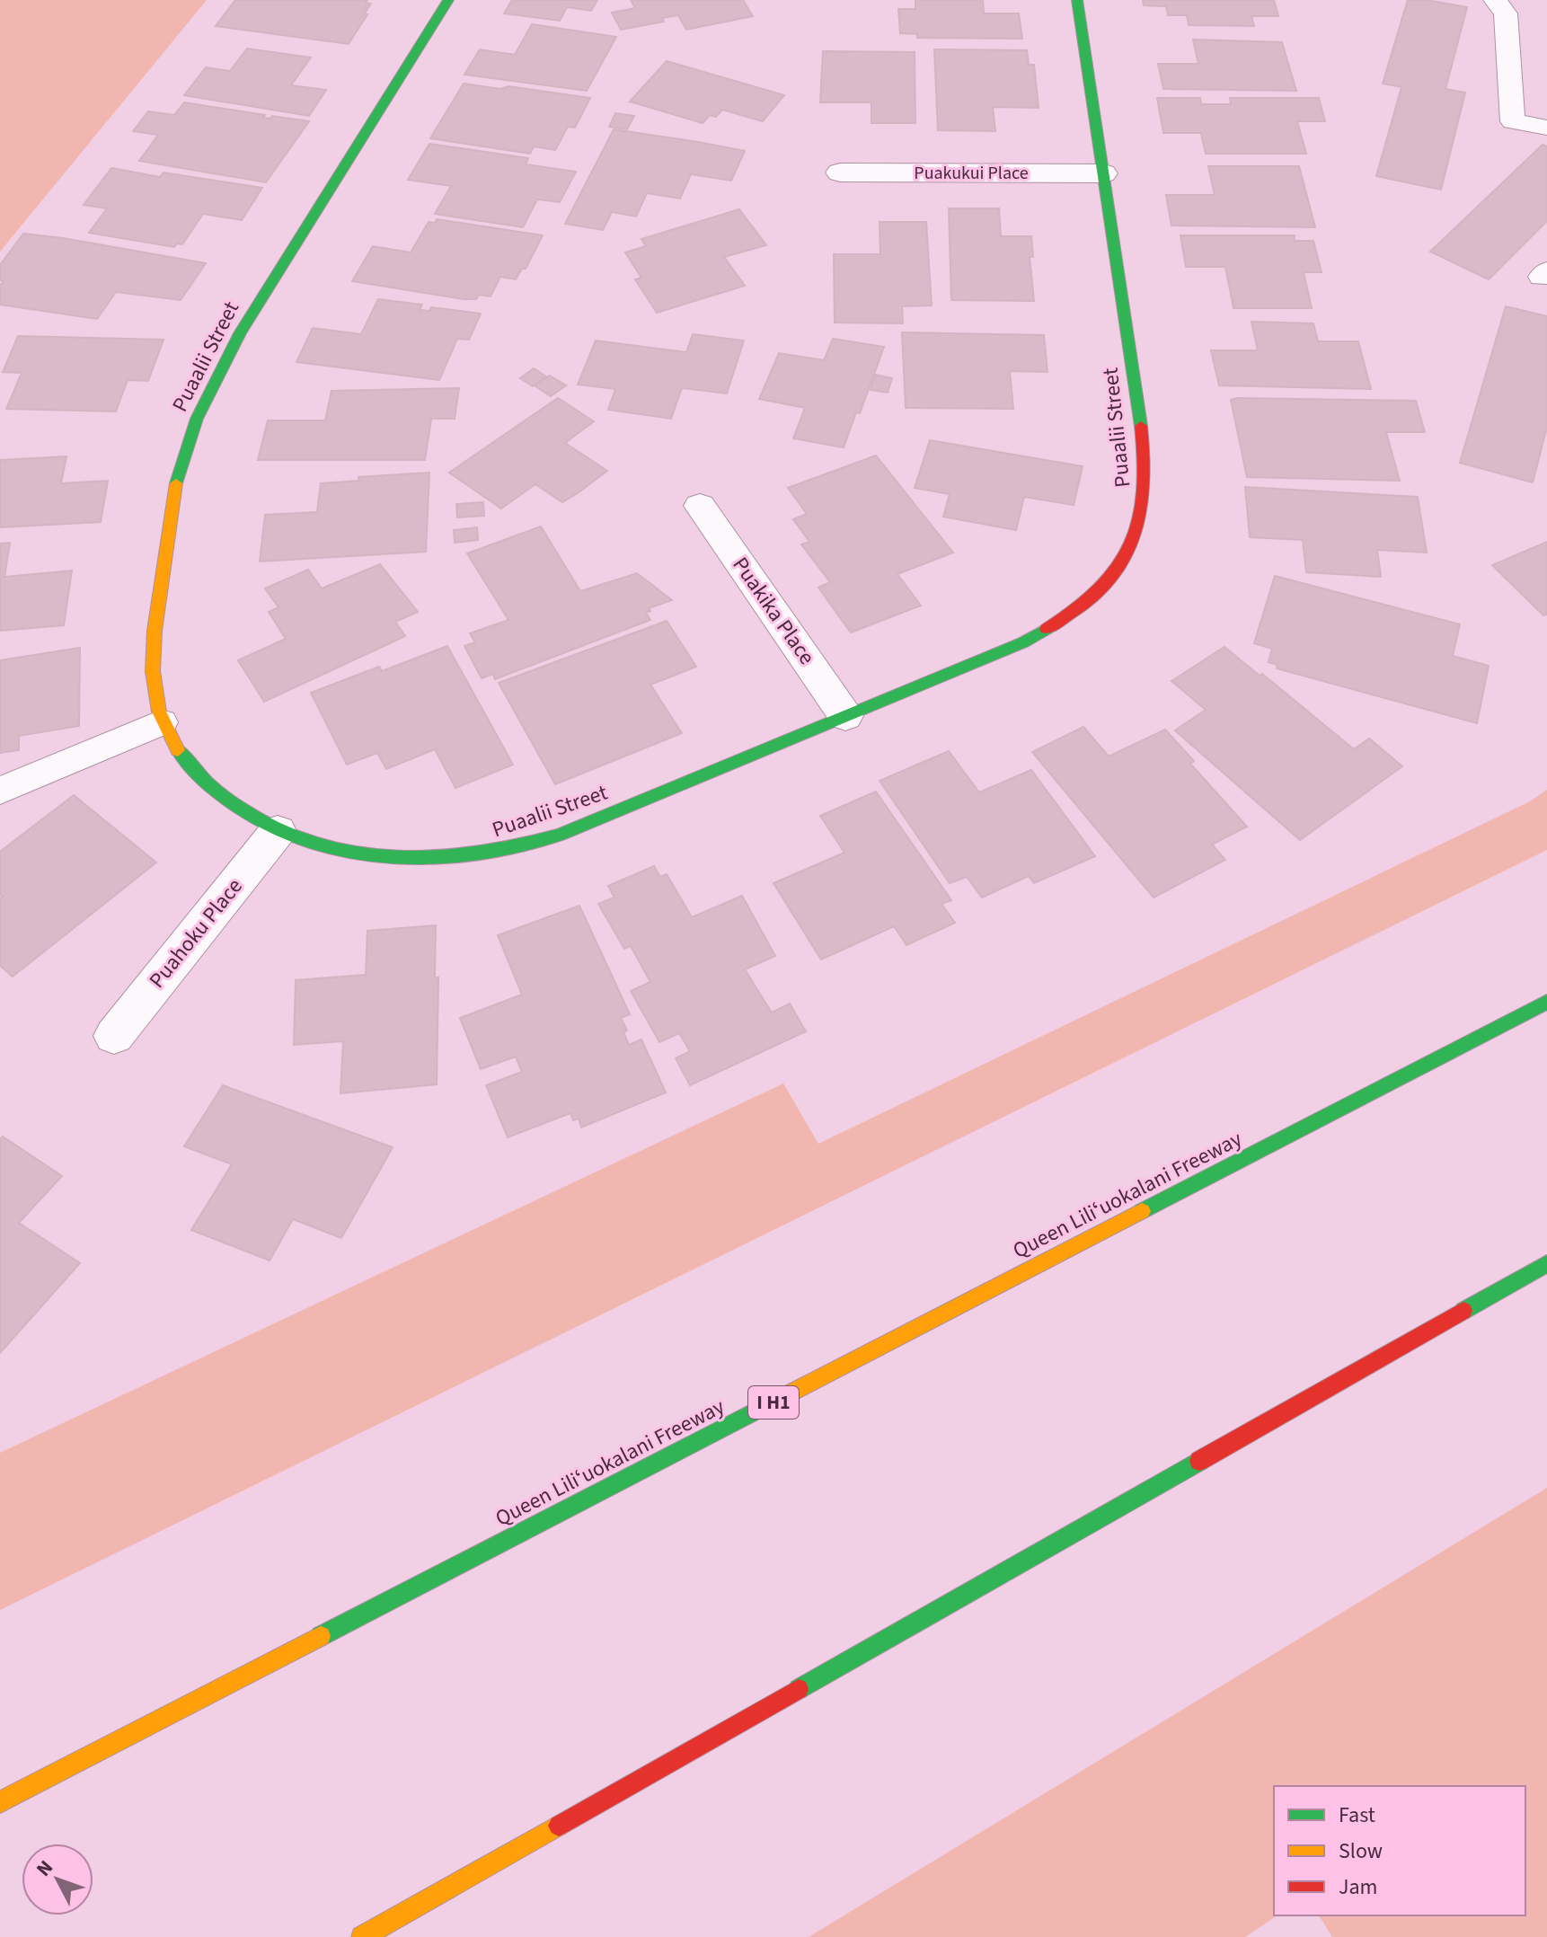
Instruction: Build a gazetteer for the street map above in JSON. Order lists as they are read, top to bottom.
{
  "streets": {
    "main road": ["Puaalii Street", "Queen Liliʻuokalani Freeway", "I H1"],
    "street": ["Puakukui Place", "Puakika Place", "Puahoku Place"]
  },
  "crossings": [
    ["Puakukui Place", "Puaalii Street"],
    ["Puaalii Street", "Puakika Place"],
    ["Puaalii Street", "Puahoku Place"]
  ],
  "legend": ["Fast", "Slow", "Jam"],
  "north": "top left"
}
